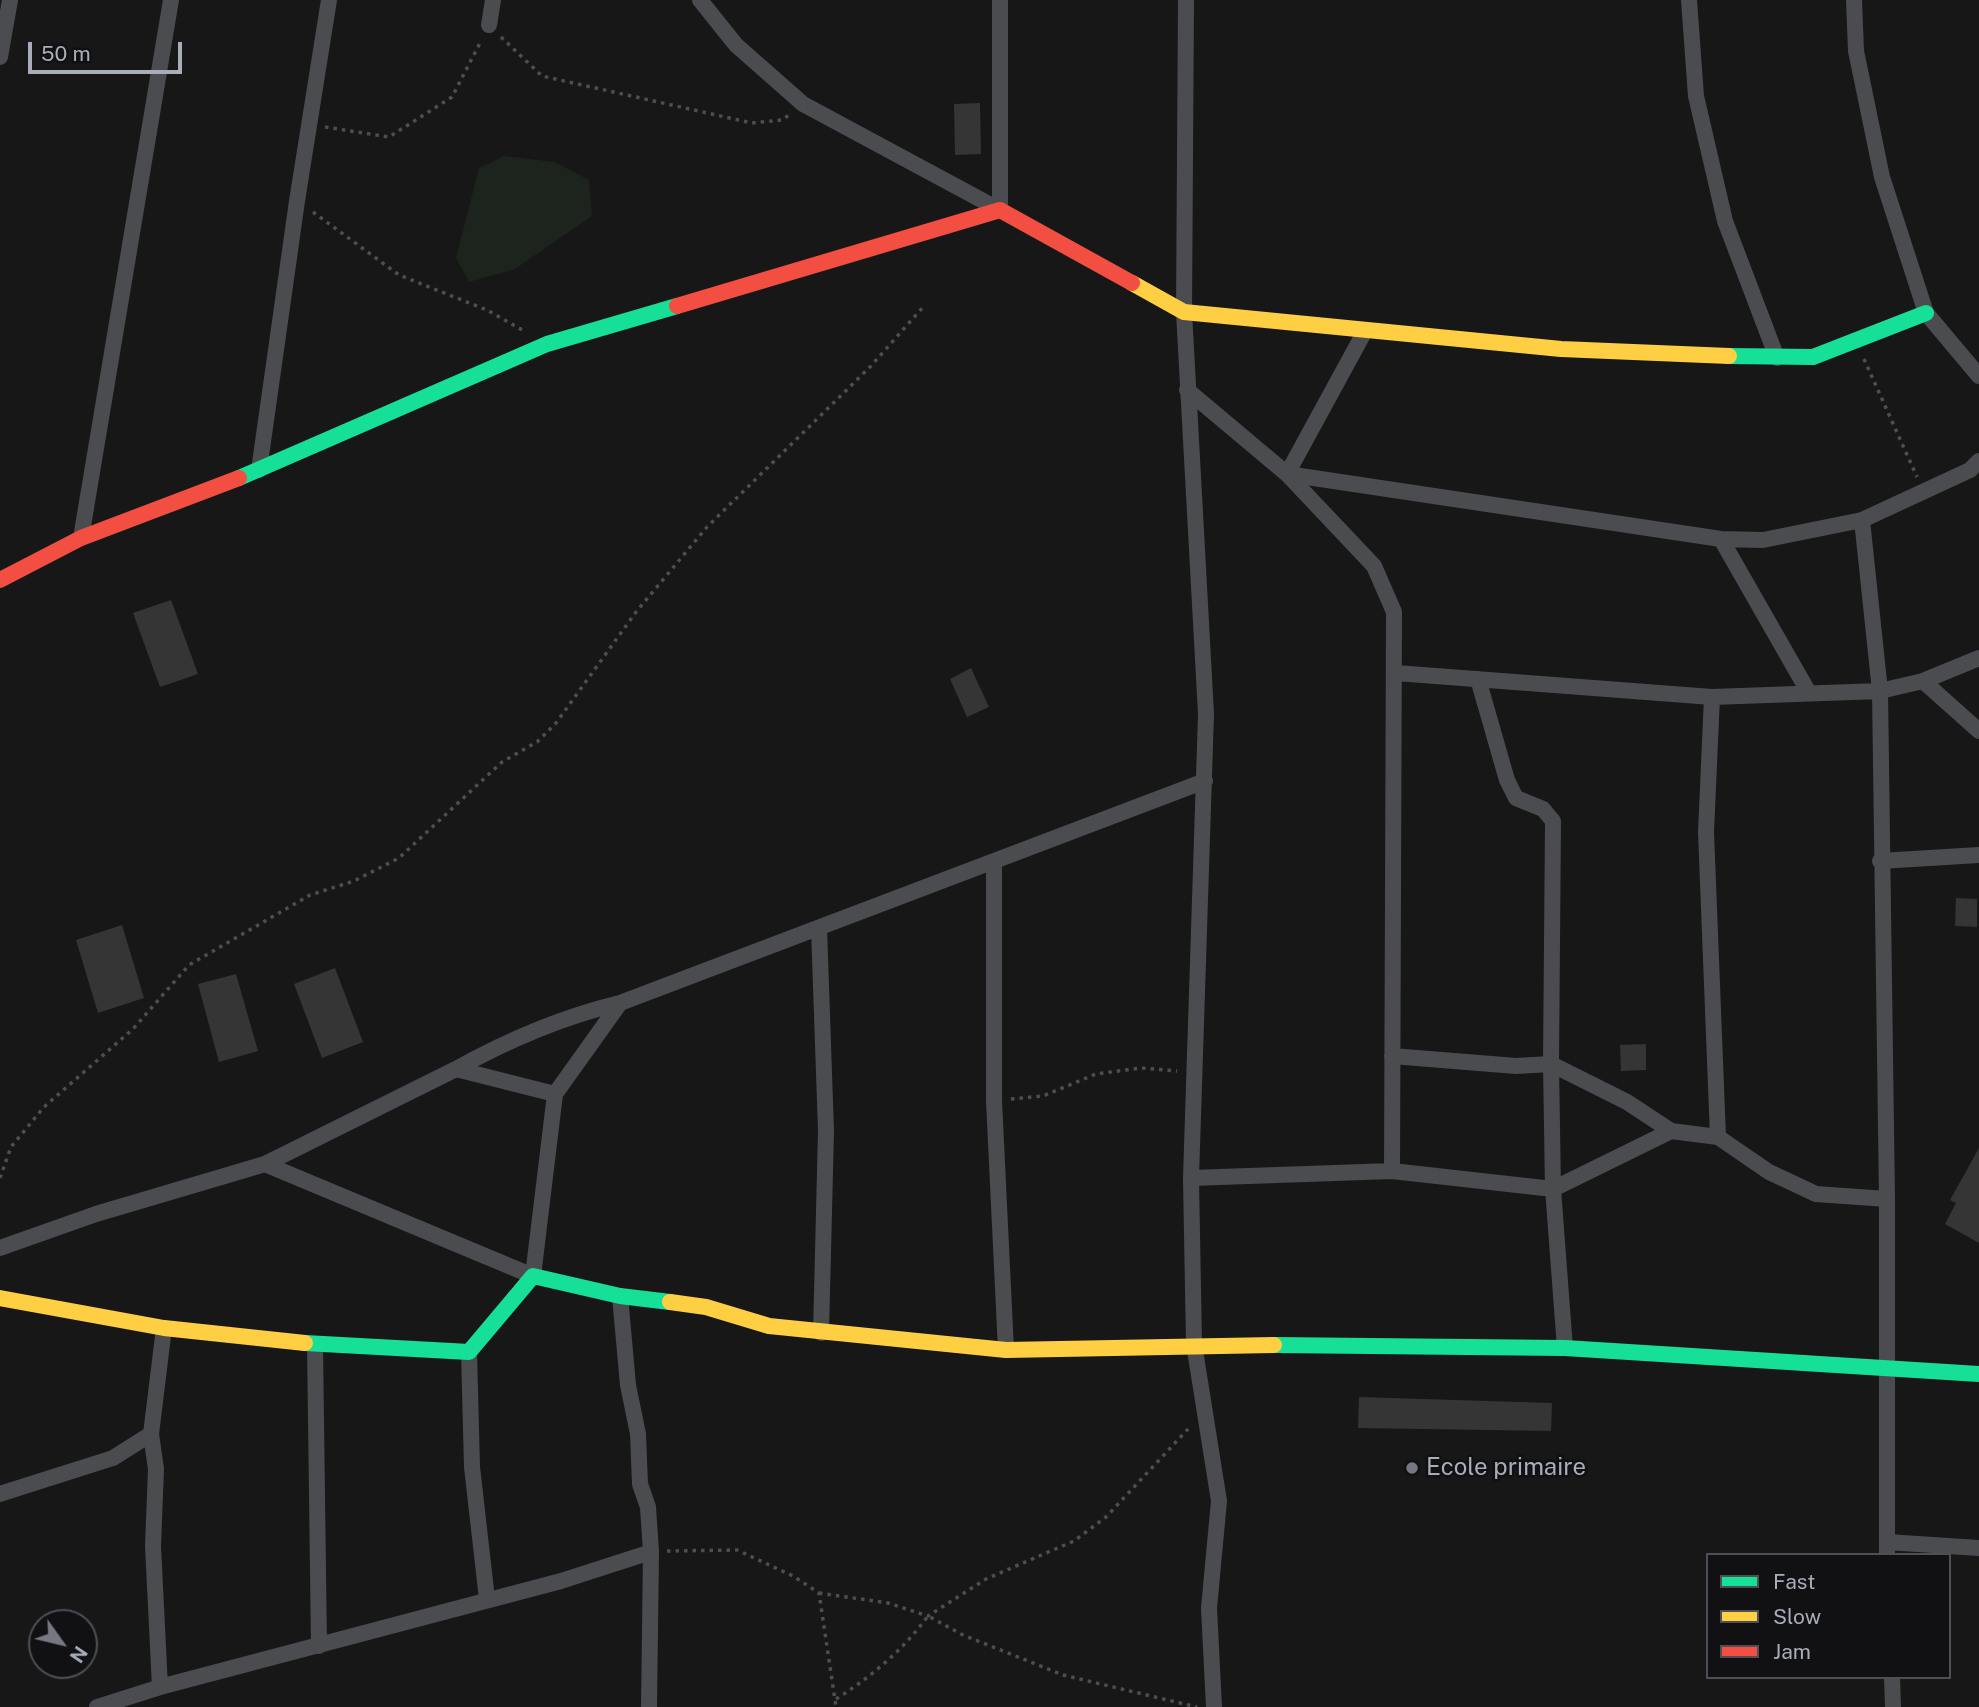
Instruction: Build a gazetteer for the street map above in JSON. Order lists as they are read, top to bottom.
{
  "places": ["Ecole primaire"],
  "legend": ["Fast", "Slow", "Jam"],
  "scale_bar": "50 m",
  "north": "bottom right"
}
